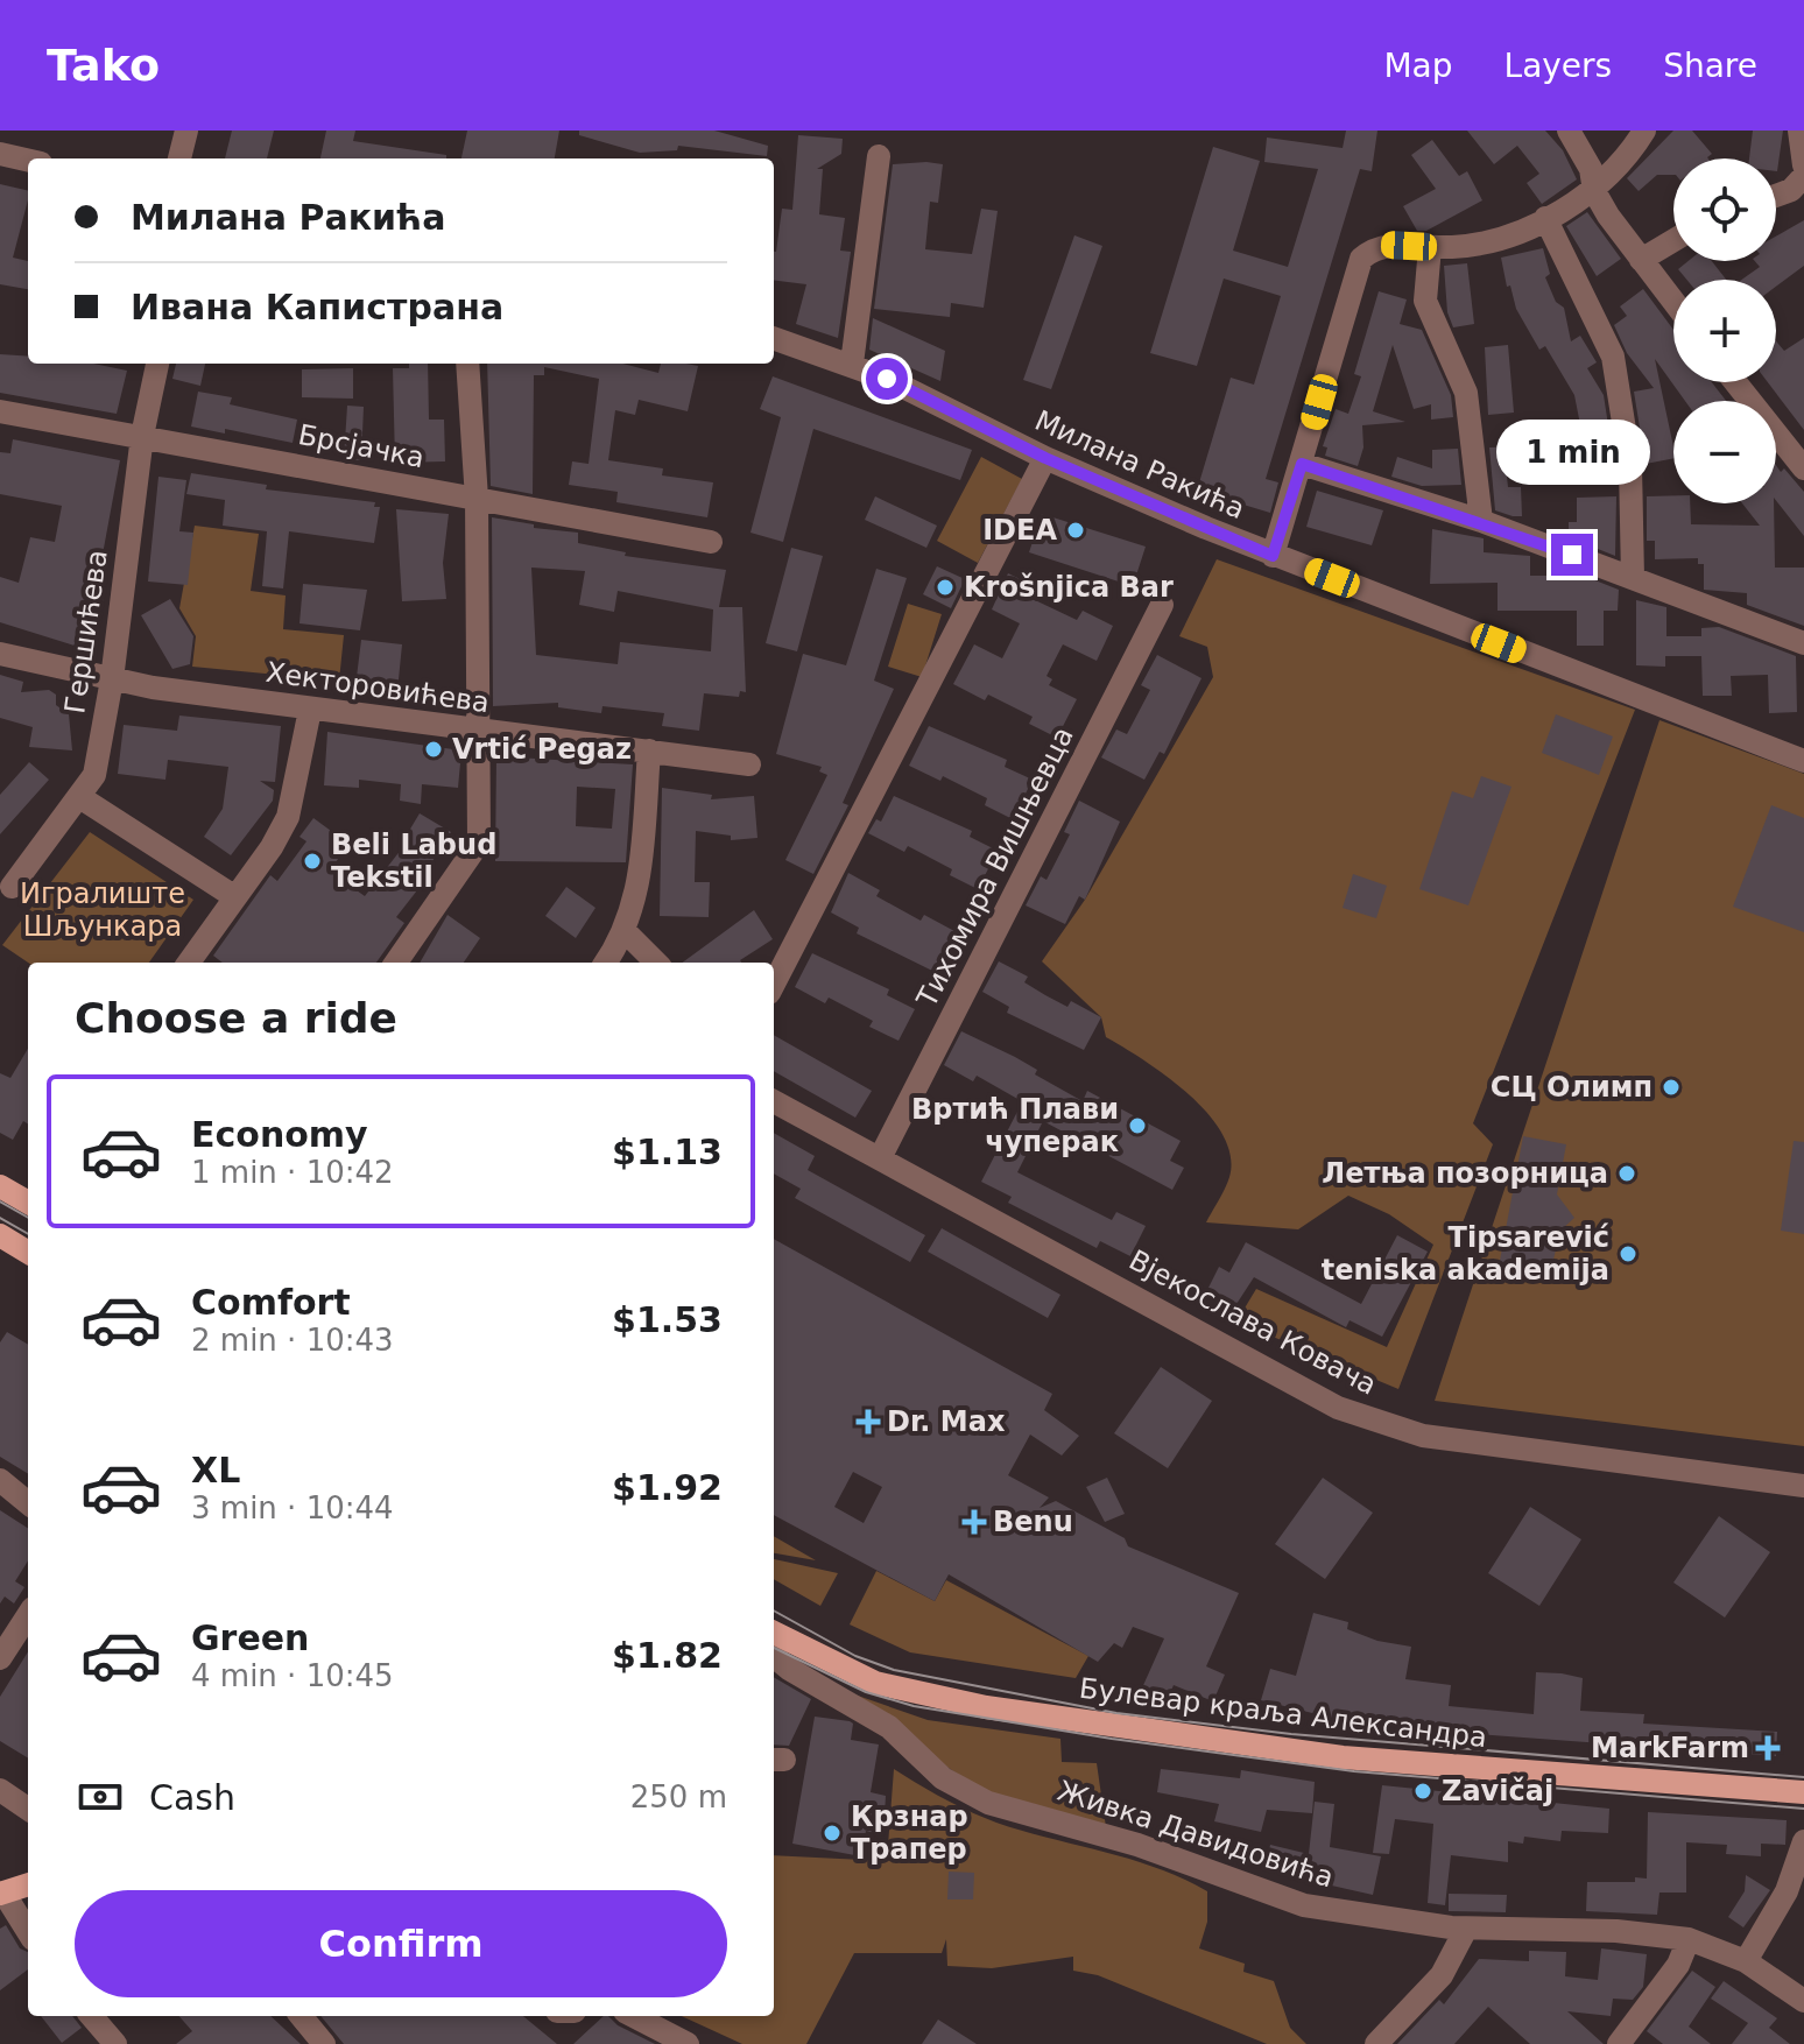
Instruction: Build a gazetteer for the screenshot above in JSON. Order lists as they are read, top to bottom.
{
  "streets": {
    "main road": ["Булевар краља Александра"],
    "street": [
      "Брсјачка",
      "Милана Ракића",
      "Гершићева",
      "Хекторовићева",
      "Тихомира Вишњевца",
      "Вјекослава Ковача",
      "Живка Давидовића"
    ]
  },
  "crossings": [
    ["Брсјачка", "Гершићева"],
    ["Гершићева", "Хекторовићева"],
    ["Тихомира Вишњевца", "Вјекослава Ковача"]
  ],
  "parks": ["Игралиште Шљункара"],
  "places": {
    "other": [
      "IDEA",
      "Krošnjica Bar",
      "Vrtić Pegaz",
      "Beli Labud Tekstil",
      "СЦ Олимп",
      "Вртић Плави чуперак",
      "Летња позорница",
      "Tipsarević teniska akademija",
      "Zavičaj",
      "Крзнар Трапер"
    ],
    "health": ["Dr. Max", "Benu", "MarkFarm"]
  },
  "page": {
    "header": "Tako",
    "nav": ["Map", "Layers", "Share"],
    "map_buttons": ["+", "−"],
    "banner": ["Милана Ракића", "Ивана Капистрана"],
    "bubble": "1 min",
    "heading": "Choose a ride",
    "list": [
      {
        "name": "Economy",
        "note": "1 min · 10:42",
        "value": "$1.13"
      },
      {
        "name": "Comfort",
        "note": "2 min · 10:43",
        "value": "$1.53"
      },
      {
        "name": "XL",
        "note": "3 min · 10:44",
        "value": "$1.92"
      },
      {
        "name": "Green",
        "note": "4 min · 10:45",
        "value": "$1.82"
      }
    ],
    "pay": ["Cash", "250 m"],
    "buttons": "Confirm"
  }
}
